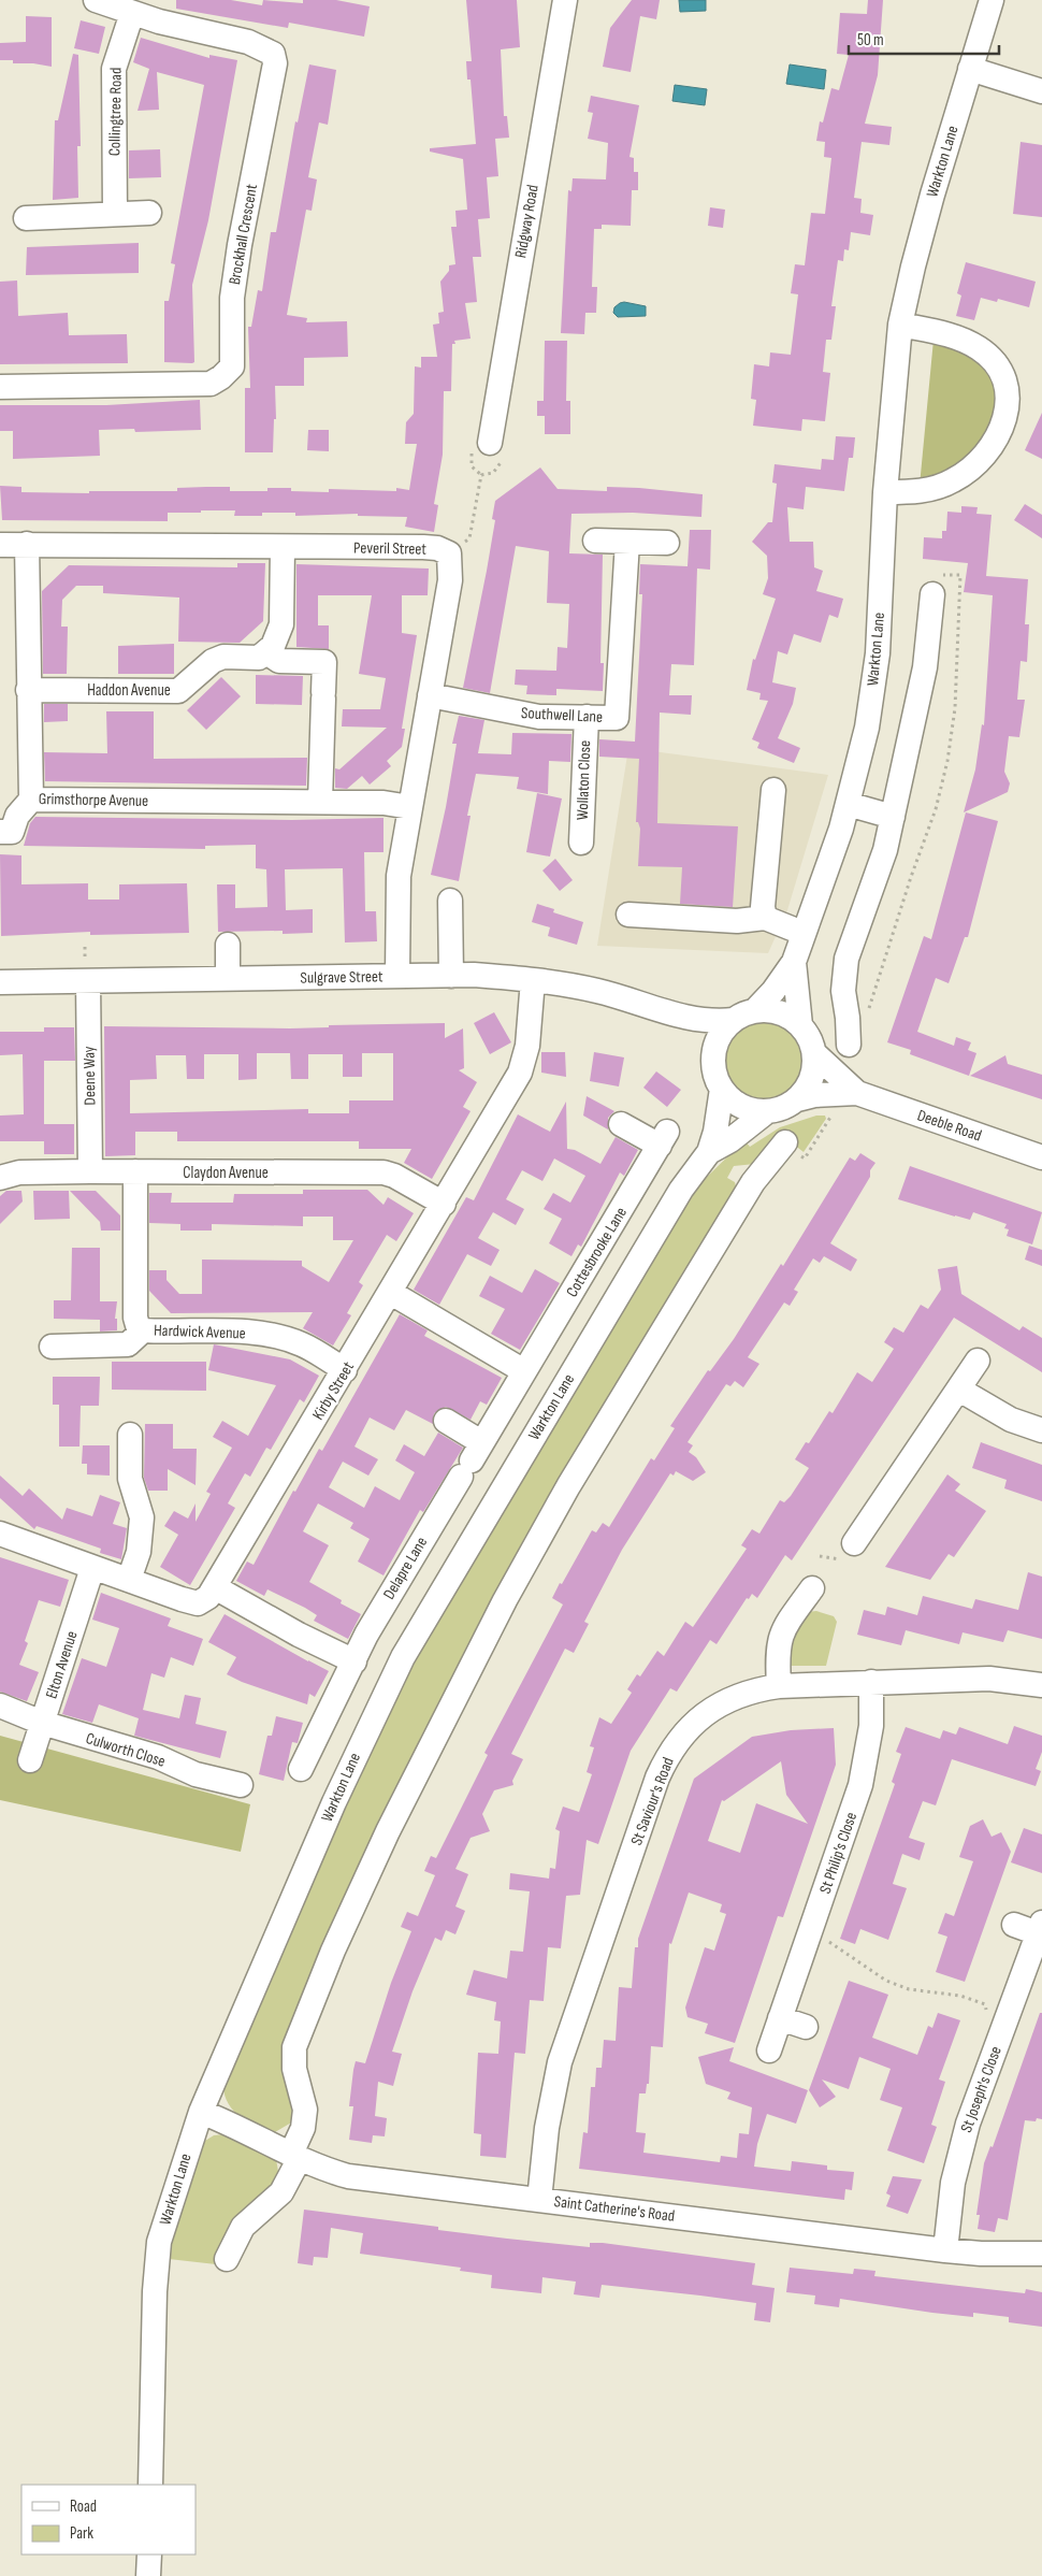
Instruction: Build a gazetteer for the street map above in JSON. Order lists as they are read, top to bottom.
{
  "streets": {
    "street": [
      "Collingtree Road",
      "Warkton Lane",
      "Ridgway Road",
      "Brockhall Crescent",
      "Peveril Street",
      "Haddon Avenue",
      "Southwell Lane",
      "Wollaton Close",
      "Grimsthorpe Avenue",
      "Sulgrave Street",
      "Deene Way",
      "Deeble Road",
      "Claydon Avenue",
      "Cottesbrooke Lane",
      "Hardwick Avenue",
      "Kirby Street",
      "Delapre Lane",
      "Elton Avenue",
      "Culworth Close",
      "St Saviour's Road",
      "St Philip's Close",
      "St Joseph's Close",
      "Saint Catherine's Road"
    ]
  },
  "crossings": [
    ["Collingtree Road", "Brockhall Crescent"],
    ["Warkton Lane", "Sulgrave Street"],
    ["Warkton Lane", "Deeble Road"],
    ["Warkton Lane", "Saint Catherine's Road"],
    ["Peveril Street", "Southwell Lane"],
    ["Peveril Street", "Grimsthorpe Avenue"],
    ["Peveril Street", "Sulgrave Street"],
    ["Haddon Avenue", "Grimsthorpe Avenue"],
    ["Southwell Lane", "Wollaton Close"],
    ["Sulgrave Street", "Deene Way"],
    ["Sulgrave Street", "Deeble Road"],
    ["Sulgrave Street", "Kirby Street"],
    ["Deene Way", "Claydon Avenue"],
    ["Claydon Avenue", "Hardwick Avenue"],
    ["Claydon Avenue", "Kirby Street"],
    ["Cottesbrooke Lane", "Delapre Lane"],
    ["Hardwick Avenue", "Kirby Street"],
    ["Kirby Street", "Elton Avenue"],
    ["Elton Avenue", "Culworth Close"],
    ["St Saviour's Road", "St Philip's Close"],
    ["St Saviour's Road", "Saint Catherine's Road"],
    ["St Joseph's Close", "Saint Catherine's Road"]
  ],
  "legend": ["Road", "Park"],
  "scale_bar": "50 m"
}
